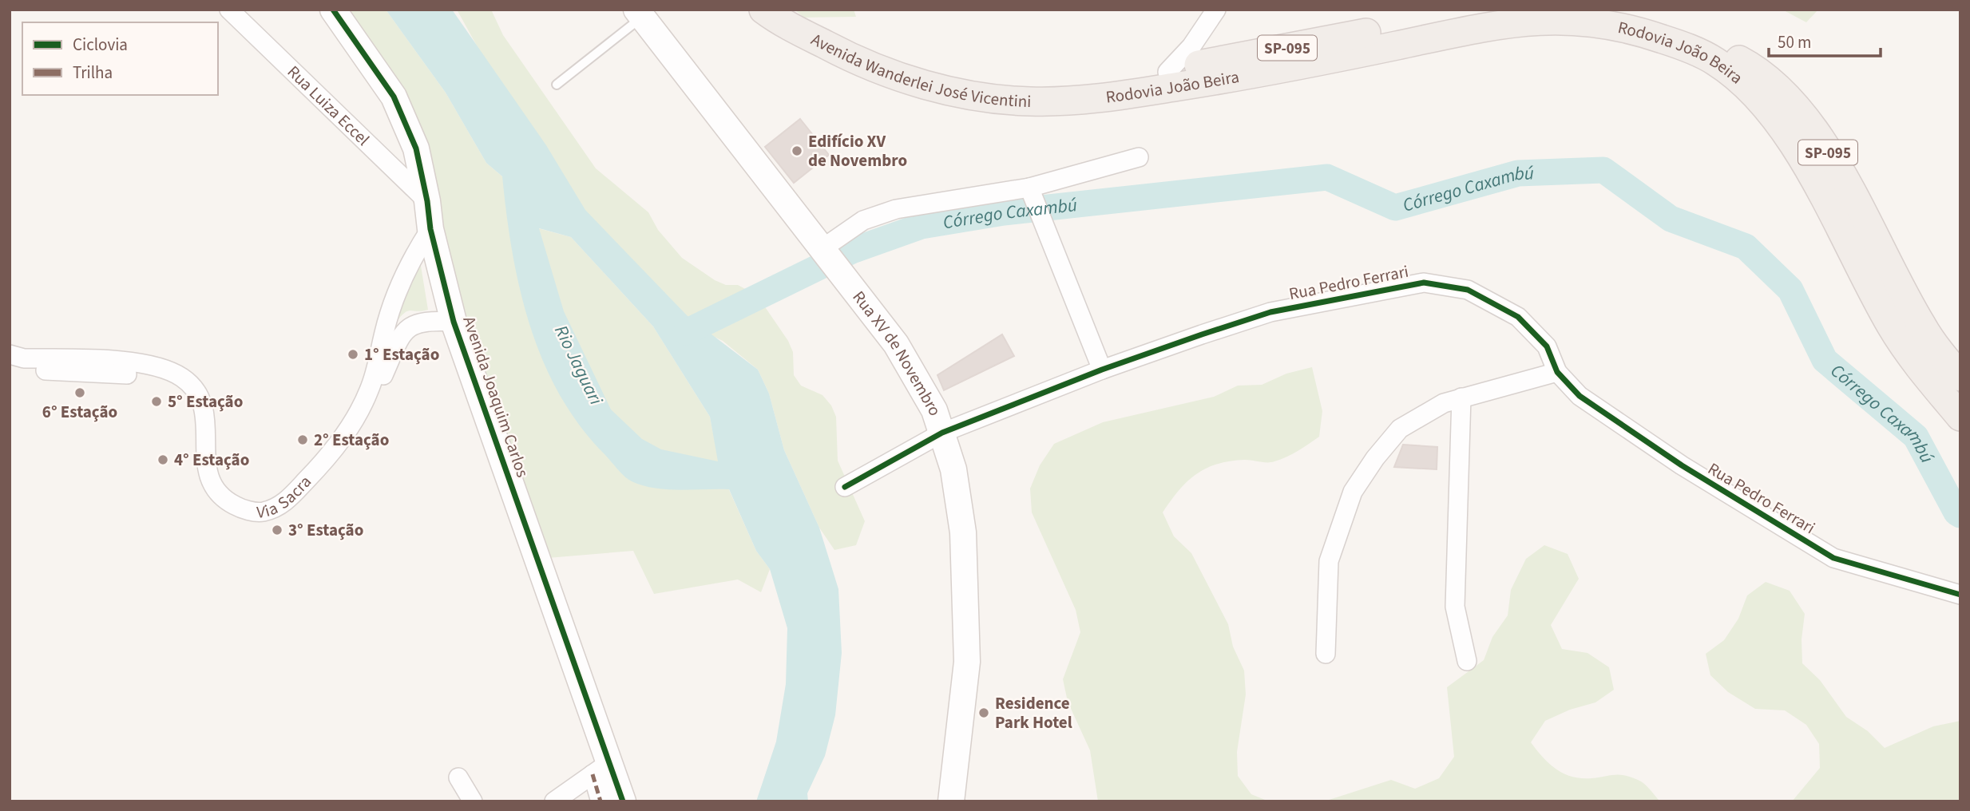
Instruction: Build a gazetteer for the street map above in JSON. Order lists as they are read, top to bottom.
{
  "streets": {
    "main road": [
      "SP-095",
      "Rodovia João Beira",
      "Avenida Wanderlei José Vicentini",
      "Rua XV de Novembro",
      "Avenida Joaquim Carlos"
    ],
    "street": ["Rua Luiza Eccel", "Rua Pedro Ferrari", "Via Sacra"]
  },
  "crossings": [
    ["Rodovia João Beira", "Avenida Wanderlei José Vicentini"],
    ["Rua Luiza Eccel", "Avenida Joaquim Carlos"],
    ["Rua Pedro Ferrari", "Rua XV de Novembro"],
    ["Avenida Joaquim Carlos", "Via Sacra"]
  ],
  "water": ["Córrego Caxambú", "Rio Jaguari"],
  "places": [
    "Edifício XV de Novembro",
    "1° Estação",
    "6° Estação",
    "5° Estação",
    "2° Estação",
    "4° Estação",
    "3° Estação",
    "Residence Park Hotel"
  ],
  "legend": ["Ciclovia", "Trilha"],
  "scale_bar": "50 m"
}
